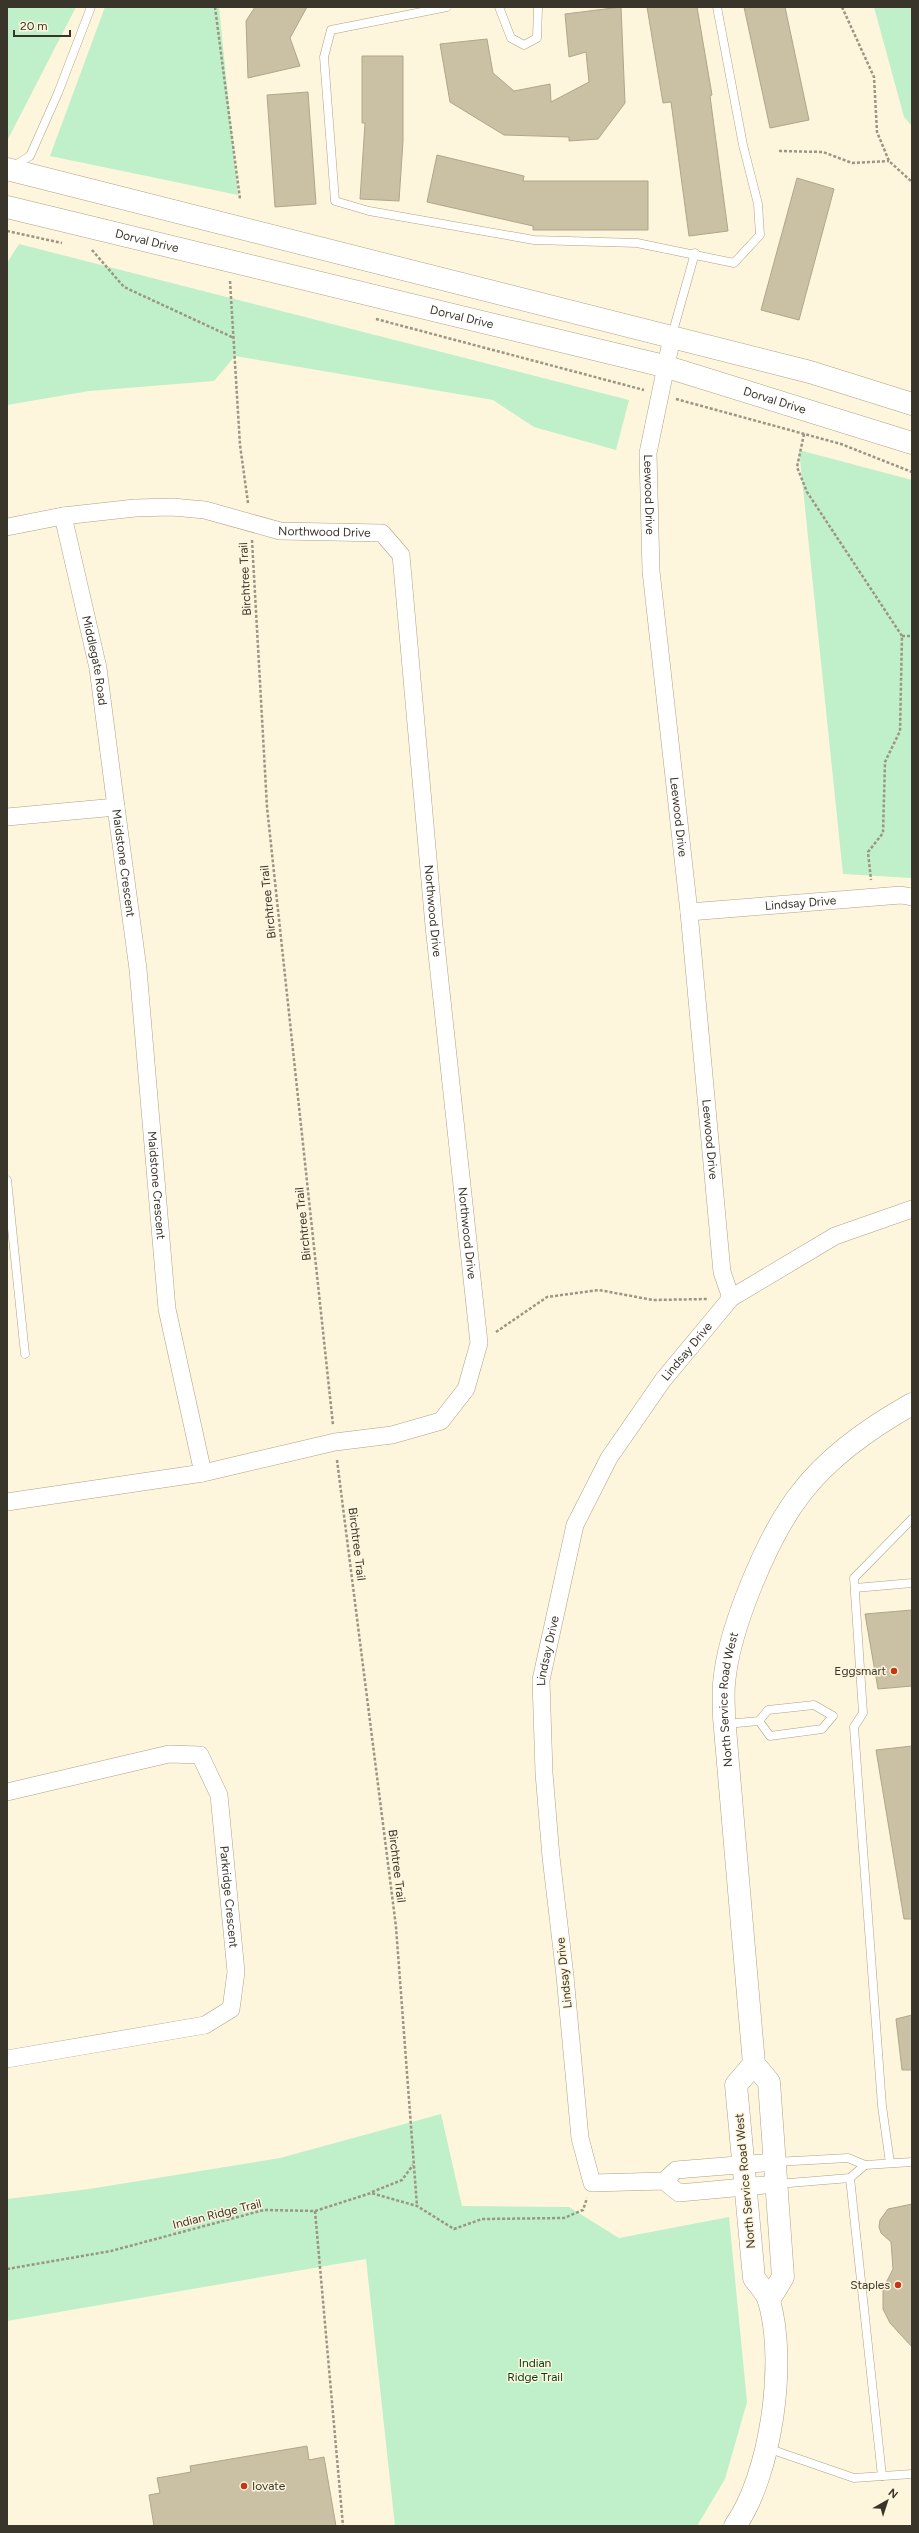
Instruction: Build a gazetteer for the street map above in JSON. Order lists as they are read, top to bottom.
{
  "streets": {
    "main road": ["Dorval Drive", "North Service Road West"],
    "street": [
      "Leewood Drive",
      "Northwood Drive",
      "Middlegate Road",
      "Maidstone Crescent",
      "Lindsay Drive",
      "Parkridge Crescent"
    ],
    "path": ["Birchtree Trail", "Indian Ridge Trail"]
  },
  "crossings": [
    ["Dorval Drive", "Leewood Drive"],
    ["Leewood Drive", "Lindsay Drive"],
    ["Northwood Drive", "Birchtree Trail"],
    ["Northwood Drive", "Middlegate Road"],
    ["Northwood Drive", "Maidstone Crescent"],
    ["Middlegate Road", "Maidstone Crescent"]
  ],
  "parks": ["Indian Ridge Trail"],
  "places": ["Eggsmart", "Staples", "Iovate"],
  "scale_bar": "20 m",
  "north": "top right"
}
